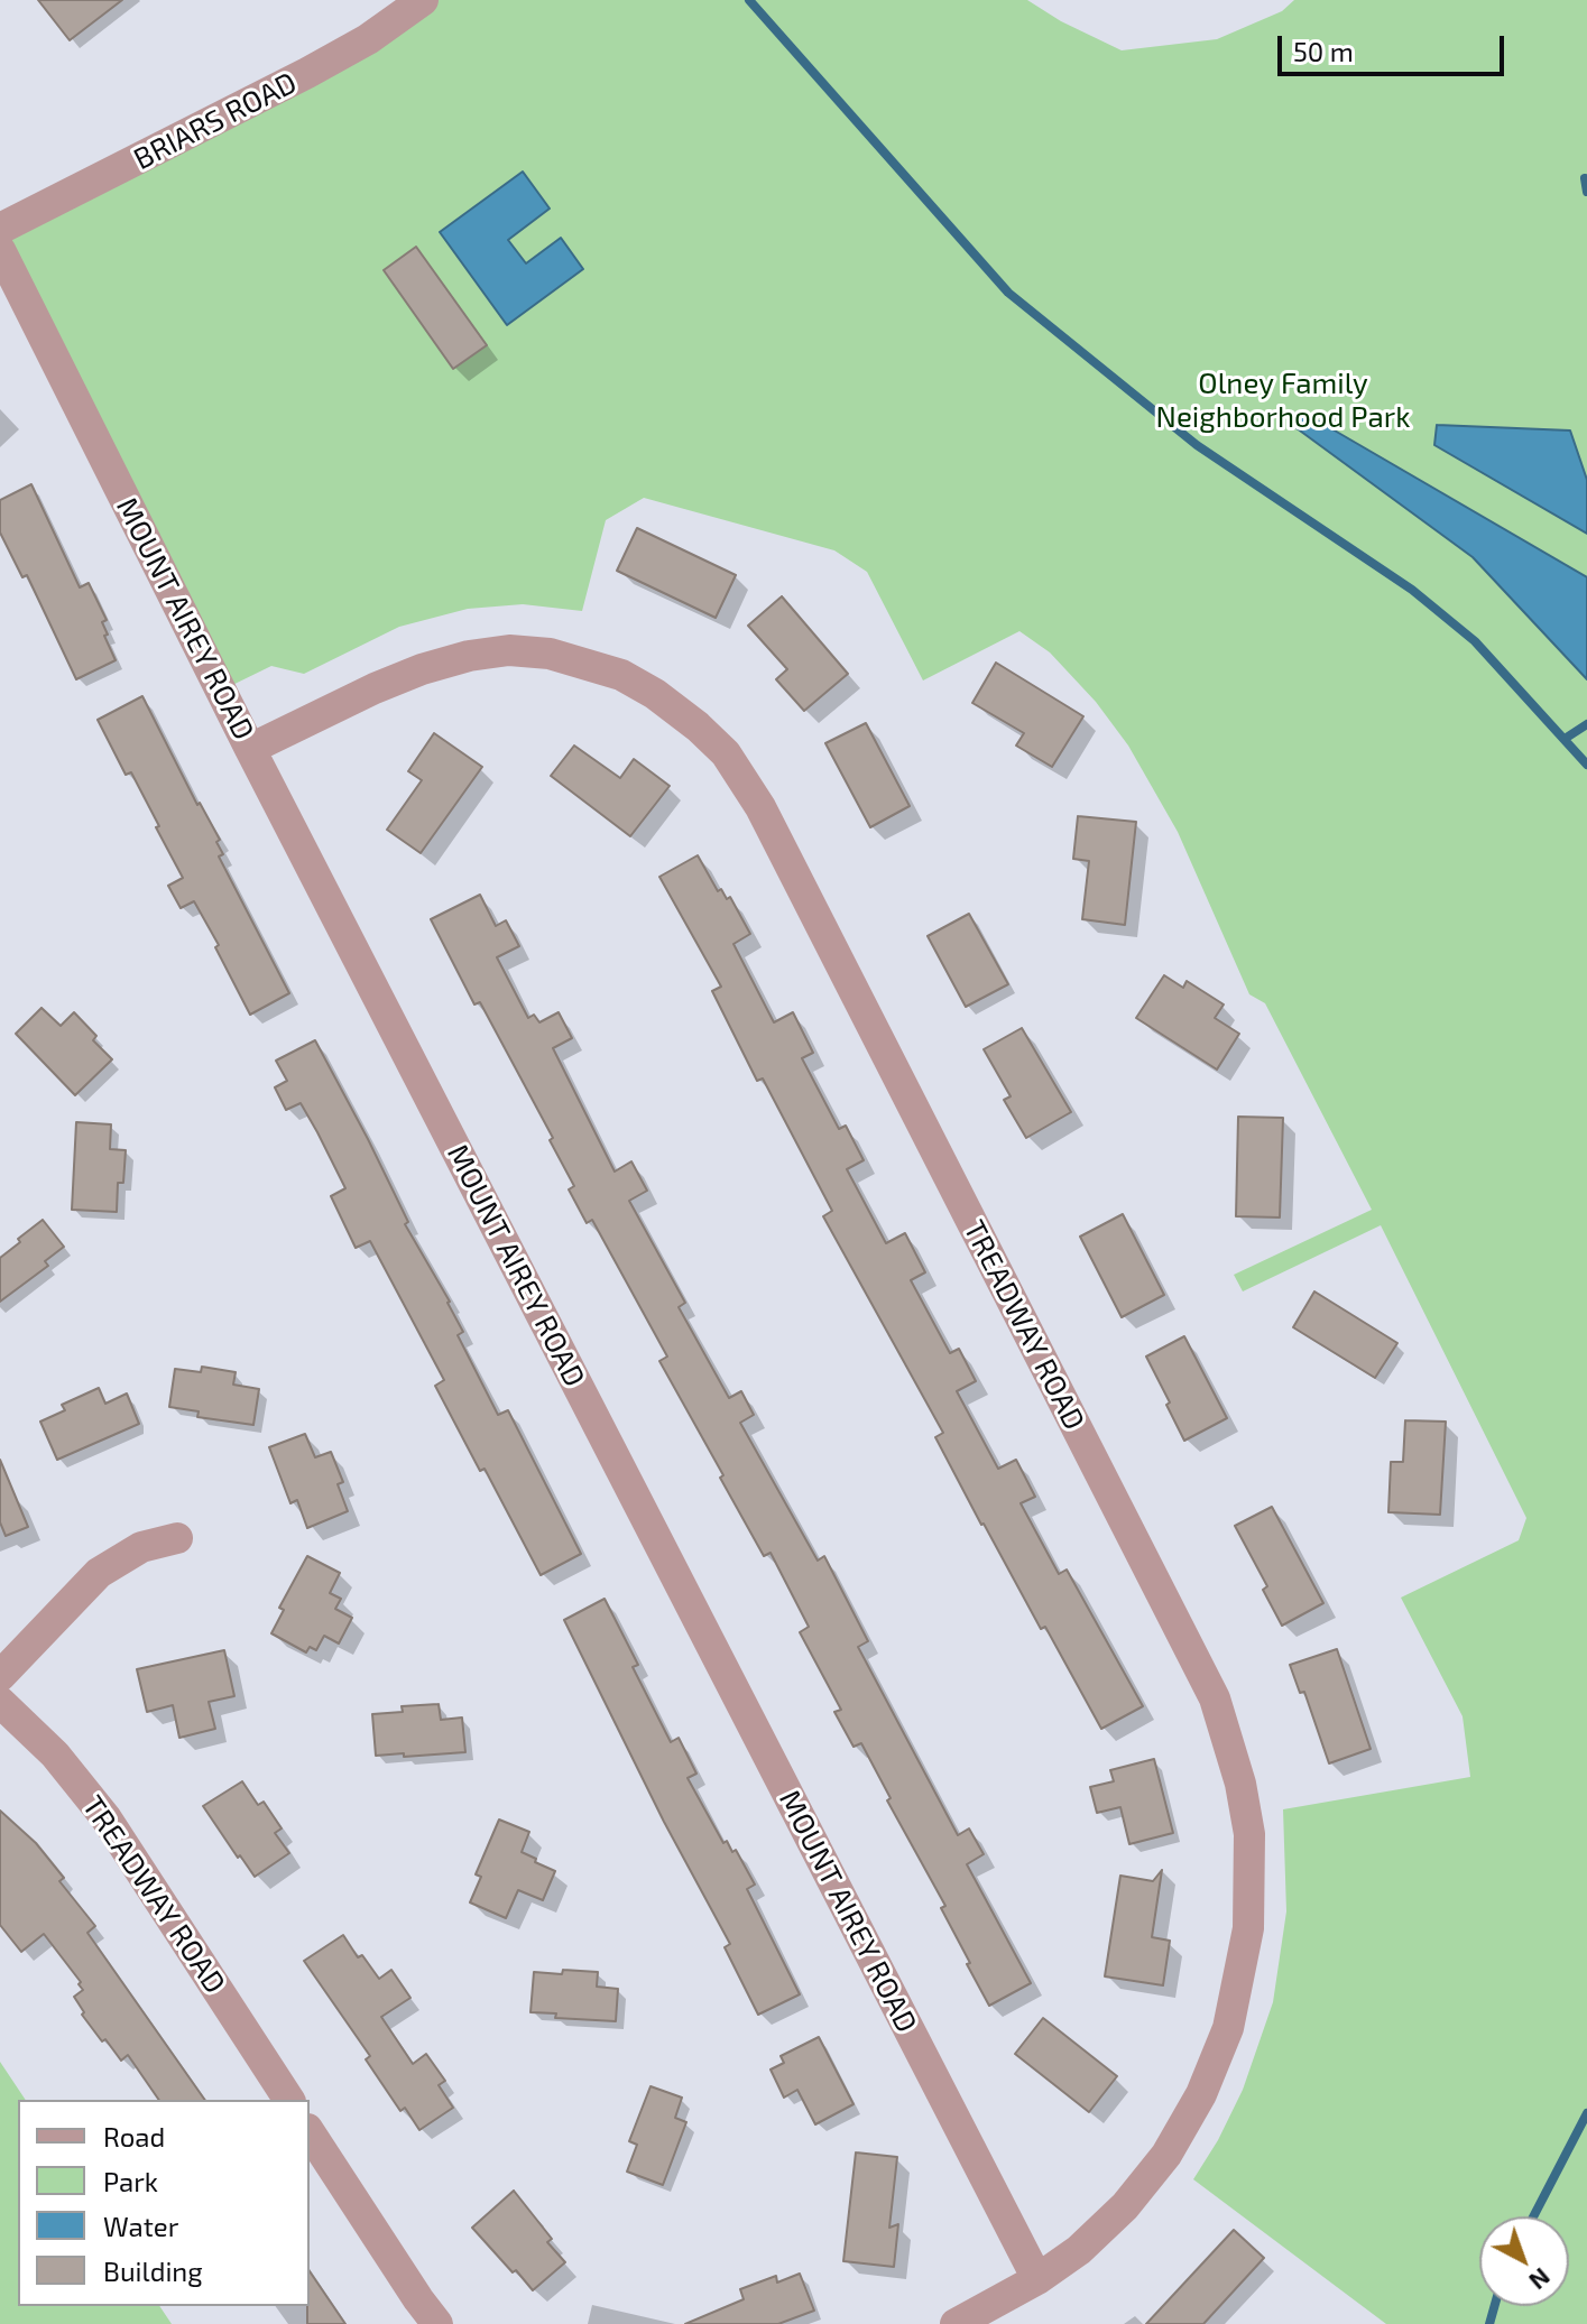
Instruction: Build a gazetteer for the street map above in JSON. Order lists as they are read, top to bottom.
{
  "streets": {
    "street": ["BRIARS ROAD", "MOUNT AIREY ROAD", "TREADWAY ROAD"]
  },
  "crossings": [
    ["MOUNT AIREY ROAD", "TREADWAY ROAD"]
  ],
  "parks": ["Olney Family Neighborhood Park"],
  "legend": [
    "Road",
    "Park",
    "Water",
    "Building"
  ],
  "scale_bar": "50 m",
  "north": "bottom right"
}
